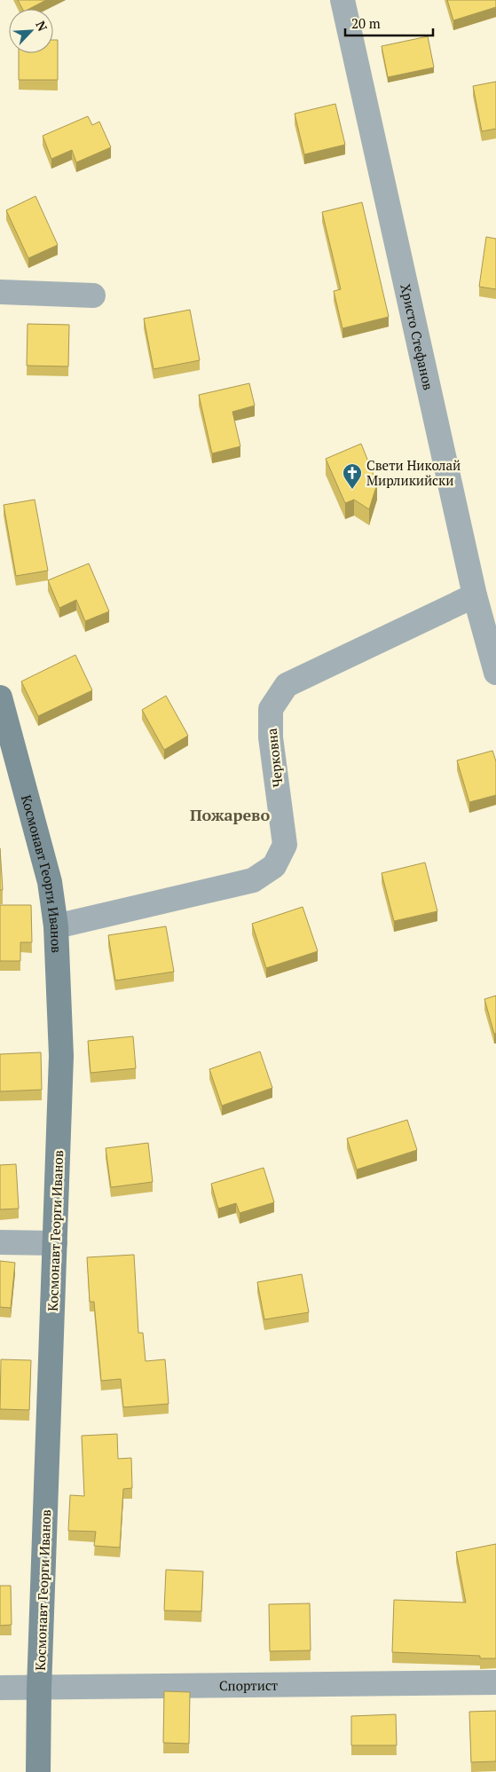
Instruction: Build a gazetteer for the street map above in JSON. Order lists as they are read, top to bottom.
{
  "streets": {
    "street": [
      "Христо Стефанов",
      "Черковна",
      "Космонавт Георги Иванов",
      "Спортист"
    ]
  },
  "crossings": [
    ["Христо Стефанов", "Черковна"],
    ["Черковна", "Космонавт Георги Иванов"],
    ["Космонавт Георги Иванов", "Спортист"]
  ],
  "districts": ["Пожарево"],
  "places": {
    "church": ["Свети Николай Мирликийски"]
  },
  "scale_bar": "20 m",
  "north": "top right"
}
